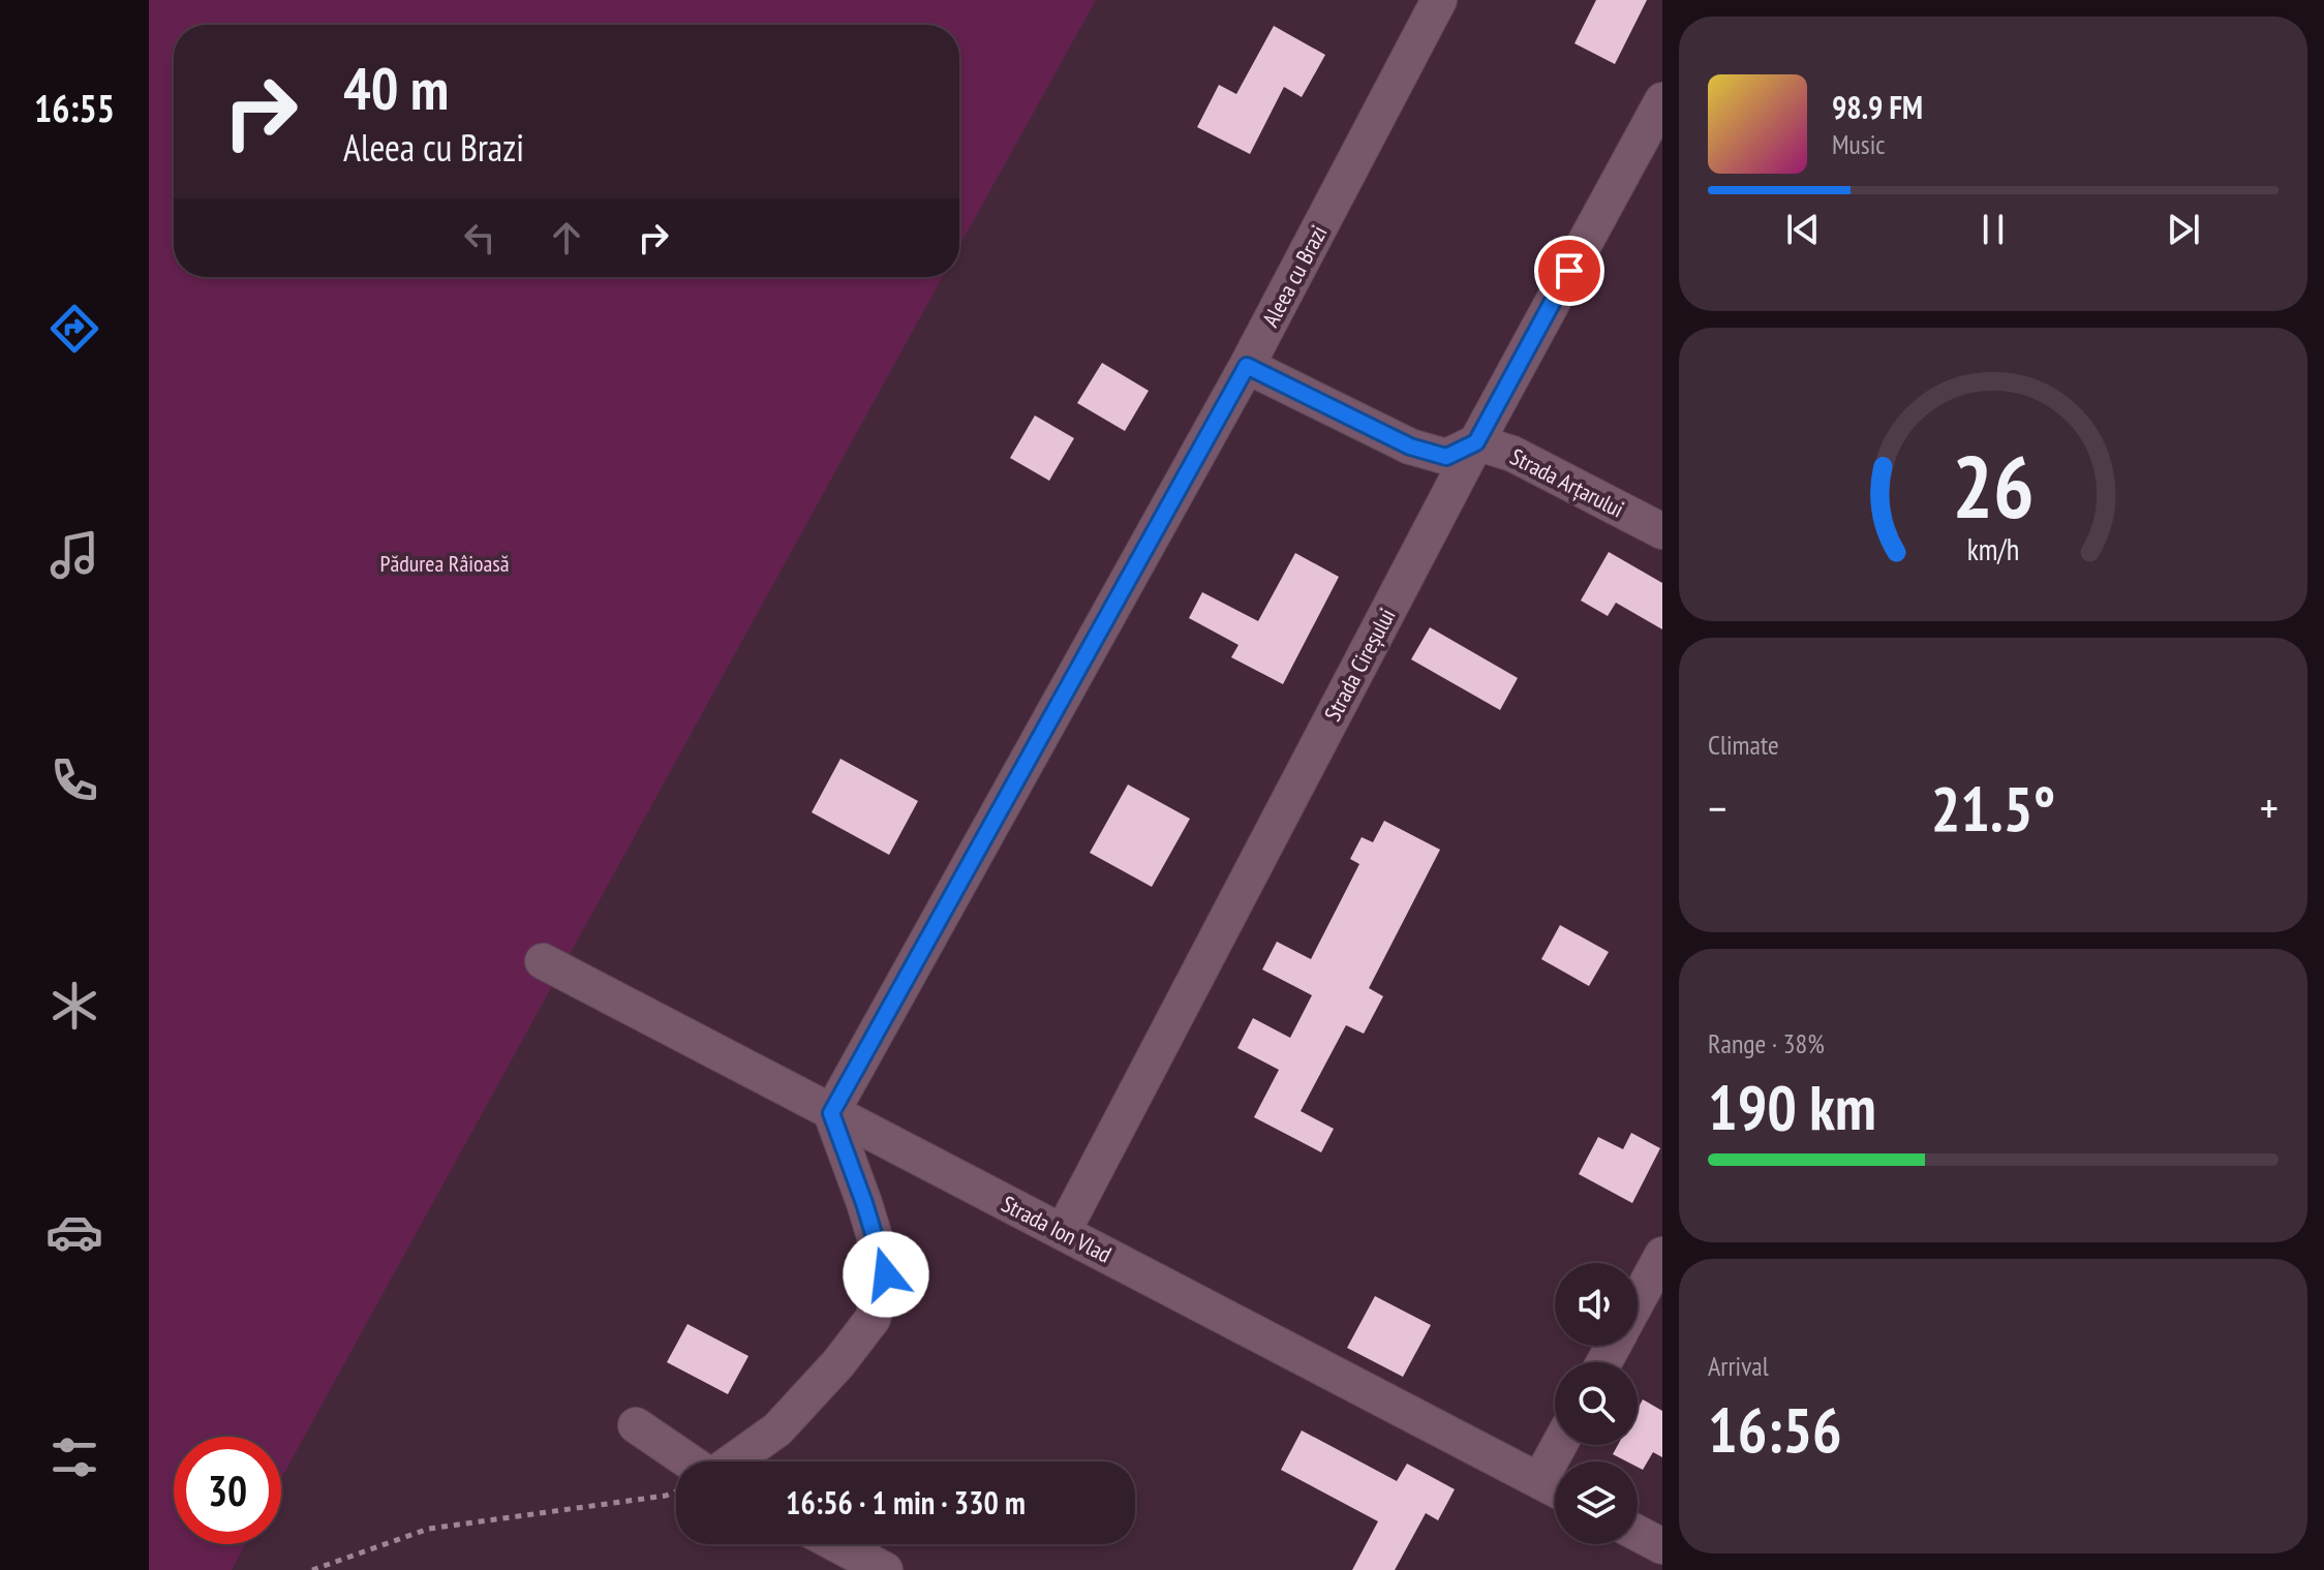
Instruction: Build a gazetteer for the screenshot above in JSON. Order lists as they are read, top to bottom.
{
  "streets": {
    "street": [
      "Aleea cu Brazi",
      "Strada Arțarului",
      "Strada Cireșului",
      "Strada Ion Vlad"
    ]
  },
  "crossings": [
    ["Aleea cu Brazi", "Strada Ion Vlad"],
    ["Strada Arțarului", "Strada Cireșului"],
    ["Strada Cireșului", "Strada Ion Vlad"]
  ],
  "parks": ["Pădurea Râioasă"],
  "page": {
    "tabs": "16:55",
    "turn": ["40 m", "Aleea cu Brazi"],
    "song": ["98.9 FM", "Music"],
    "tile": [
      "Climate",
      ["Range · 38%", "190 km"],
      ["Arrival", "16:56"]
    ],
    "heat": ["−", "21.5°", "+"],
    "limit": "30",
    "trip": "16:56 · 1 min · 330 m",
    "gauge": ["26", "km/h"]
  }
}
